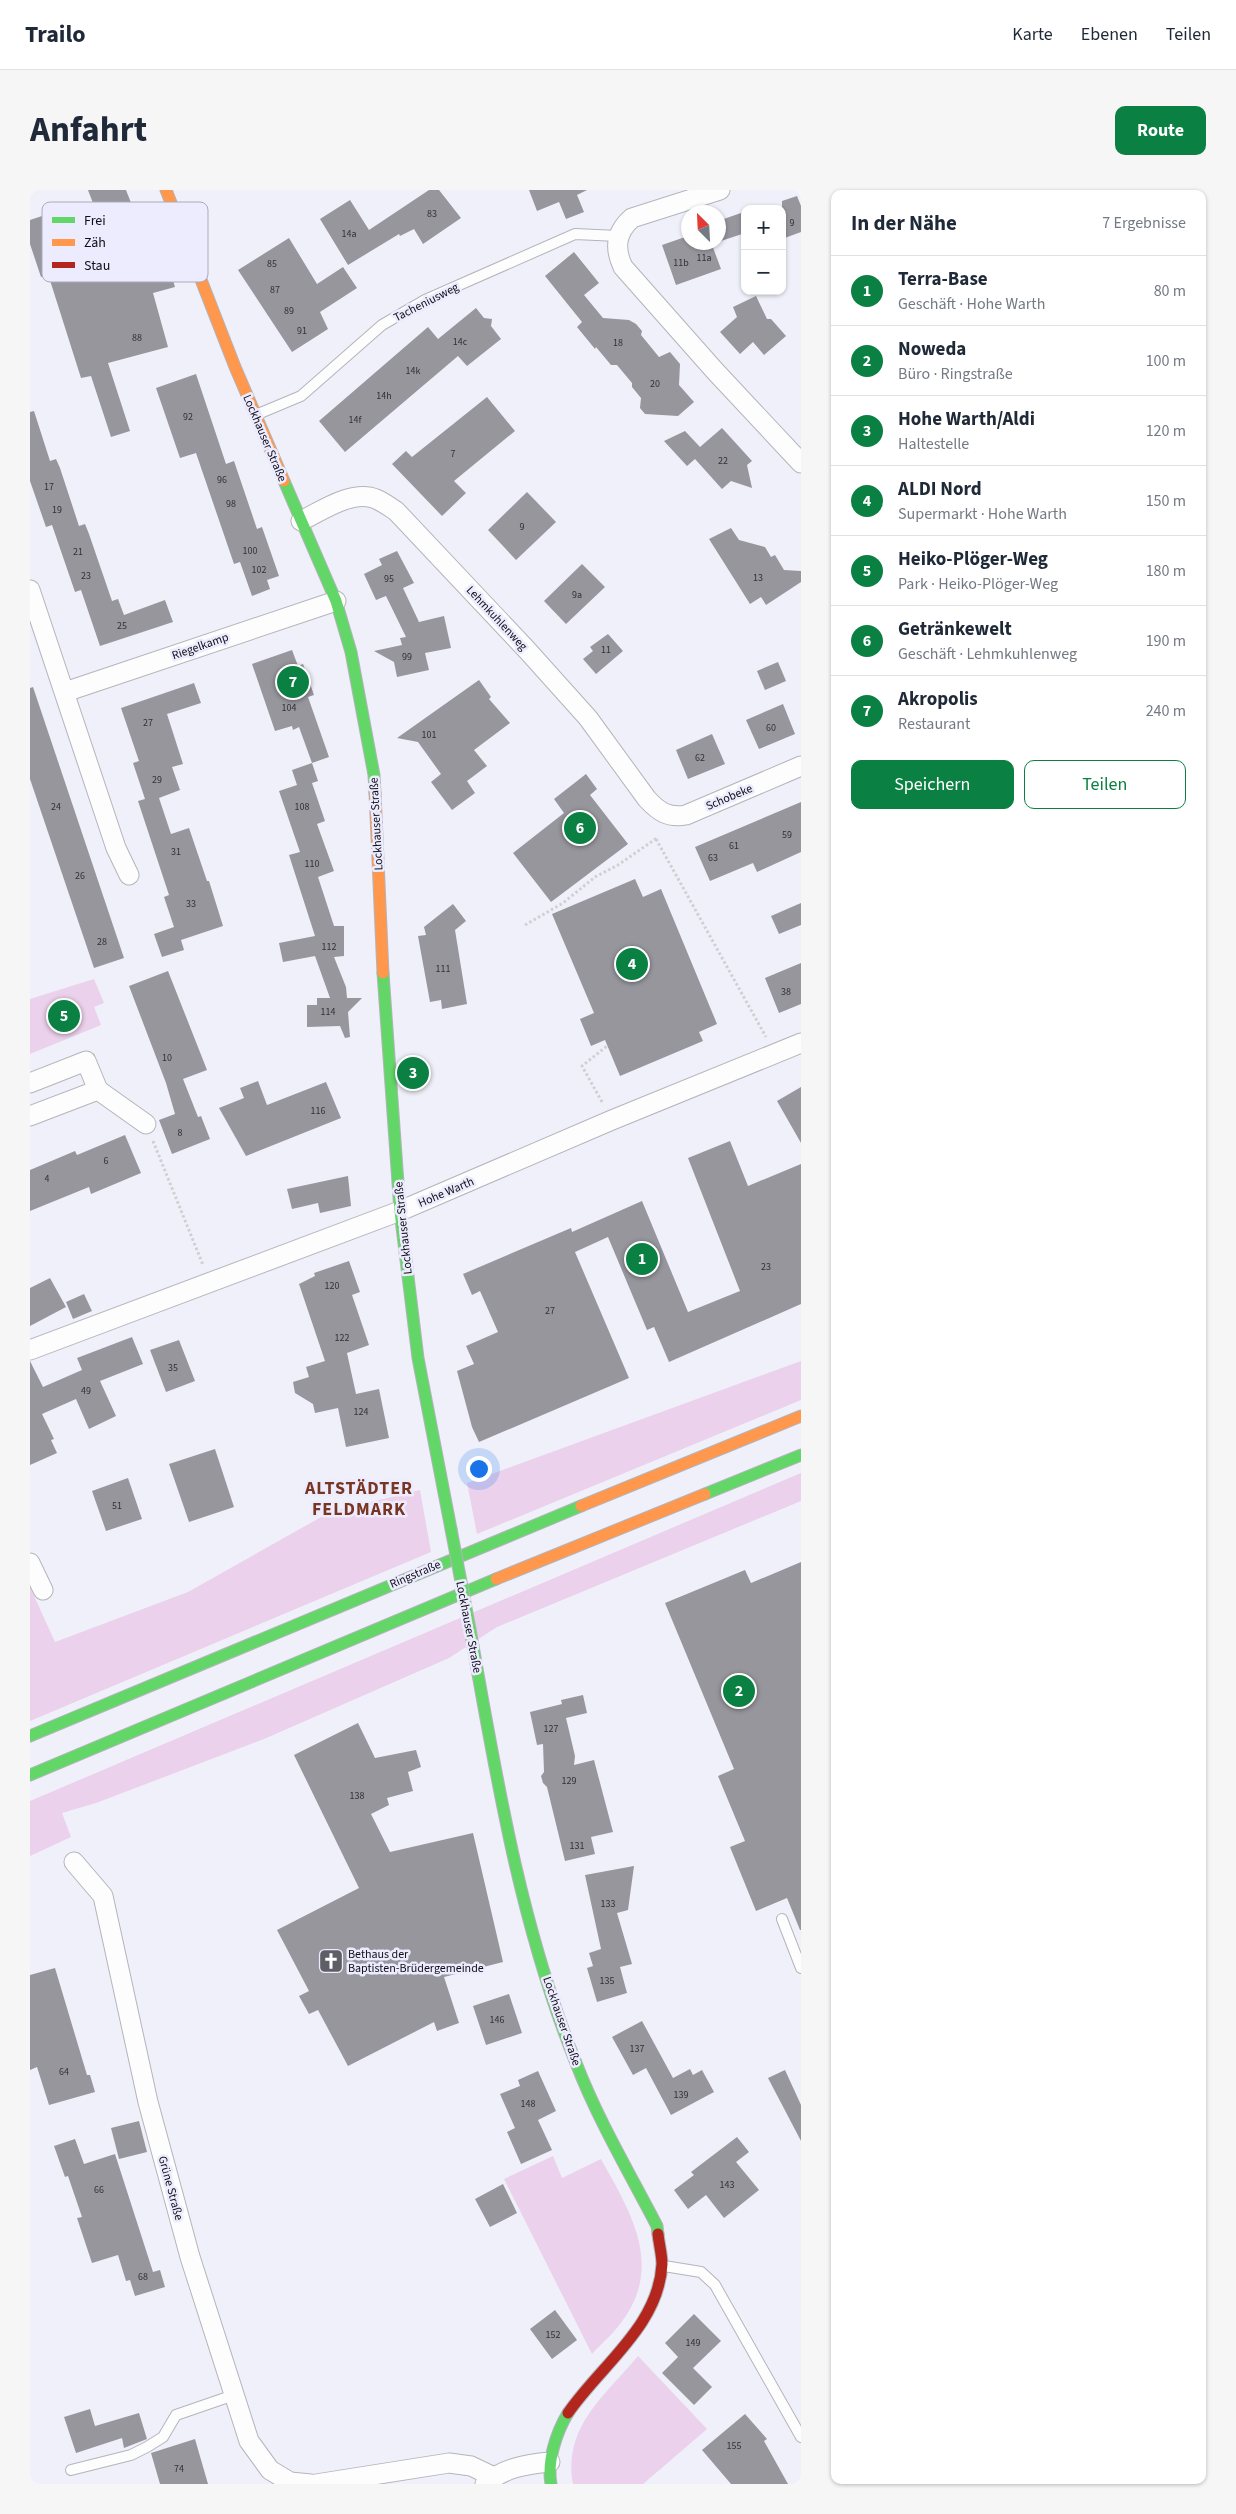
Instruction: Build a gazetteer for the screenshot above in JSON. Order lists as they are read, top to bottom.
{
  "streets": {
    "main road": ["Lockhauser Straße", "Ringstraße"],
    "street": [
      "Lehmkuhlenweg",
      "Riegelkamp",
      "Schobeke",
      "Hohe Warth",
      "Grüne Straße"
    ],
    "lane": ["Tacheniusweg"]
  },
  "crossings": [
    ["Tacheniusweg", "Lockhauser Straße"],
    ["Lockhauser Straße", "Lehmkuhlenweg"],
    ["Lockhauser Straße", "Riegelkamp"],
    ["Lockhauser Straße", "Hohe Warth"],
    ["Lehmkuhlenweg", "Schobeke"]
  ],
  "districts": ["ALTSTÄDTER FELDMARK"],
  "places": {
    "church": ["Bethaus der Baptisten-Brüdergemeinde"]
  },
  "house_numbers": [
    "83",
    "9",
    "14a",
    "11a",
    "11b",
    "85",
    "87",
    "89",
    "91",
    "88",
    "14c",
    "18",
    "14k",
    "20",
    "14h",
    "92",
    "14f",
    "7",
    "22",
    "96",
    "17",
    "98",
    "19",
    "9",
    "100",
    "21",
    "102",
    "23",
    "13",
    "95",
    "9a",
    "25",
    "11",
    "99",
    "104",
    "27",
    "60",
    "101",
    "62",
    "29",
    "24",
    "108",
    "59",
    "61",
    "31",
    "63",
    "110",
    "26",
    "33",
    "28",
    "112",
    "111",
    "38",
    "114",
    "10",
    "116",
    "8",
    "6",
    "4",
    "23",
    "120",
    "27",
    "122",
    "35",
    "49",
    "124",
    "51",
    "127",
    "129",
    "138",
    "131",
    "133",
    "135",
    "146",
    "137",
    "64",
    "139",
    "148",
    "143",
    "66",
    "68",
    "152",
    "149",
    "155",
    "74"
  ],
  "legend": ["Frei", "Zäh", "Stau"],
  "north": "top left",
  "page": {
    "header": "Trailo",
    "nav": ["Karte", "Ebenen", "Teilen"],
    "title": "Anfahrt",
    "buttons": [
      "Route",
      ["Speichern", "Teilen"]
    ],
    "heading": ["In der Nähe", "7 Ergebnisse"],
    "map_buttons": ["+", "−"],
    "list": [
      {
        "mark": "1",
        "name": "Terra-Base",
        "note": "Geschäft · Hohe Warth",
        "value": "80 m"
      },
      {
        "mark": "2",
        "name": "Noweda",
        "note": "Büro · Ringstraße",
        "value": "100 m"
      },
      {
        "mark": "3",
        "name": "Hohe Warth/Aldi",
        "note": "Haltestelle",
        "value": "120 m"
      },
      {
        "mark": "4",
        "name": "ALDI Nord",
        "note": "Supermarkt · Hohe Warth",
        "value": "150 m"
      },
      {
        "mark": "5",
        "name": "Heiko-Plöger-Weg",
        "note": "Park · Heiko-Plöger-Weg",
        "value": "180 m"
      },
      {
        "mark": "6",
        "name": "Getränkewelt",
        "note": "Geschäft · Lehmkuhlenweg",
        "value": "190 m"
      },
      {
        "mark": "7",
        "name": "Akropolis",
        "note": "Restaurant",
        "value": "240 m"
      }
    ],
    "pins": [
      "7",
      "6",
      "4",
      "5",
      "3",
      "1",
      "2"
    ]
  }
}
